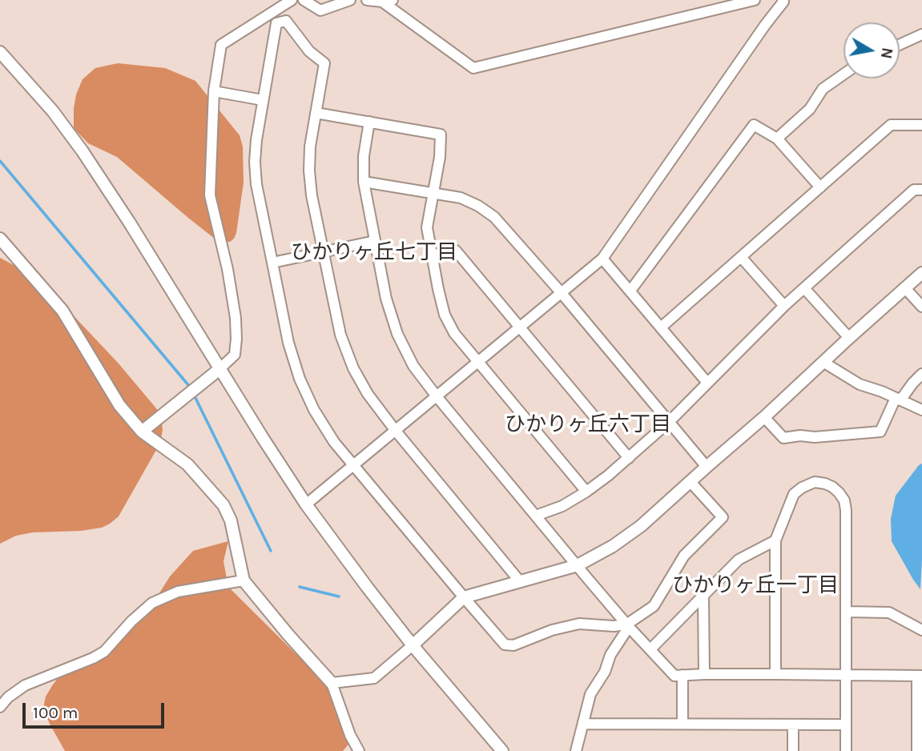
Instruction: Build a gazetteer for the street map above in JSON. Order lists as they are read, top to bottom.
{
  "districts": ["ひかりヶ丘七丁目", "ひかりヶ丘六丁目", "ひかりヶ丘一丁目"],
  "scale_bar": "100 m",
  "north": "right"
}
